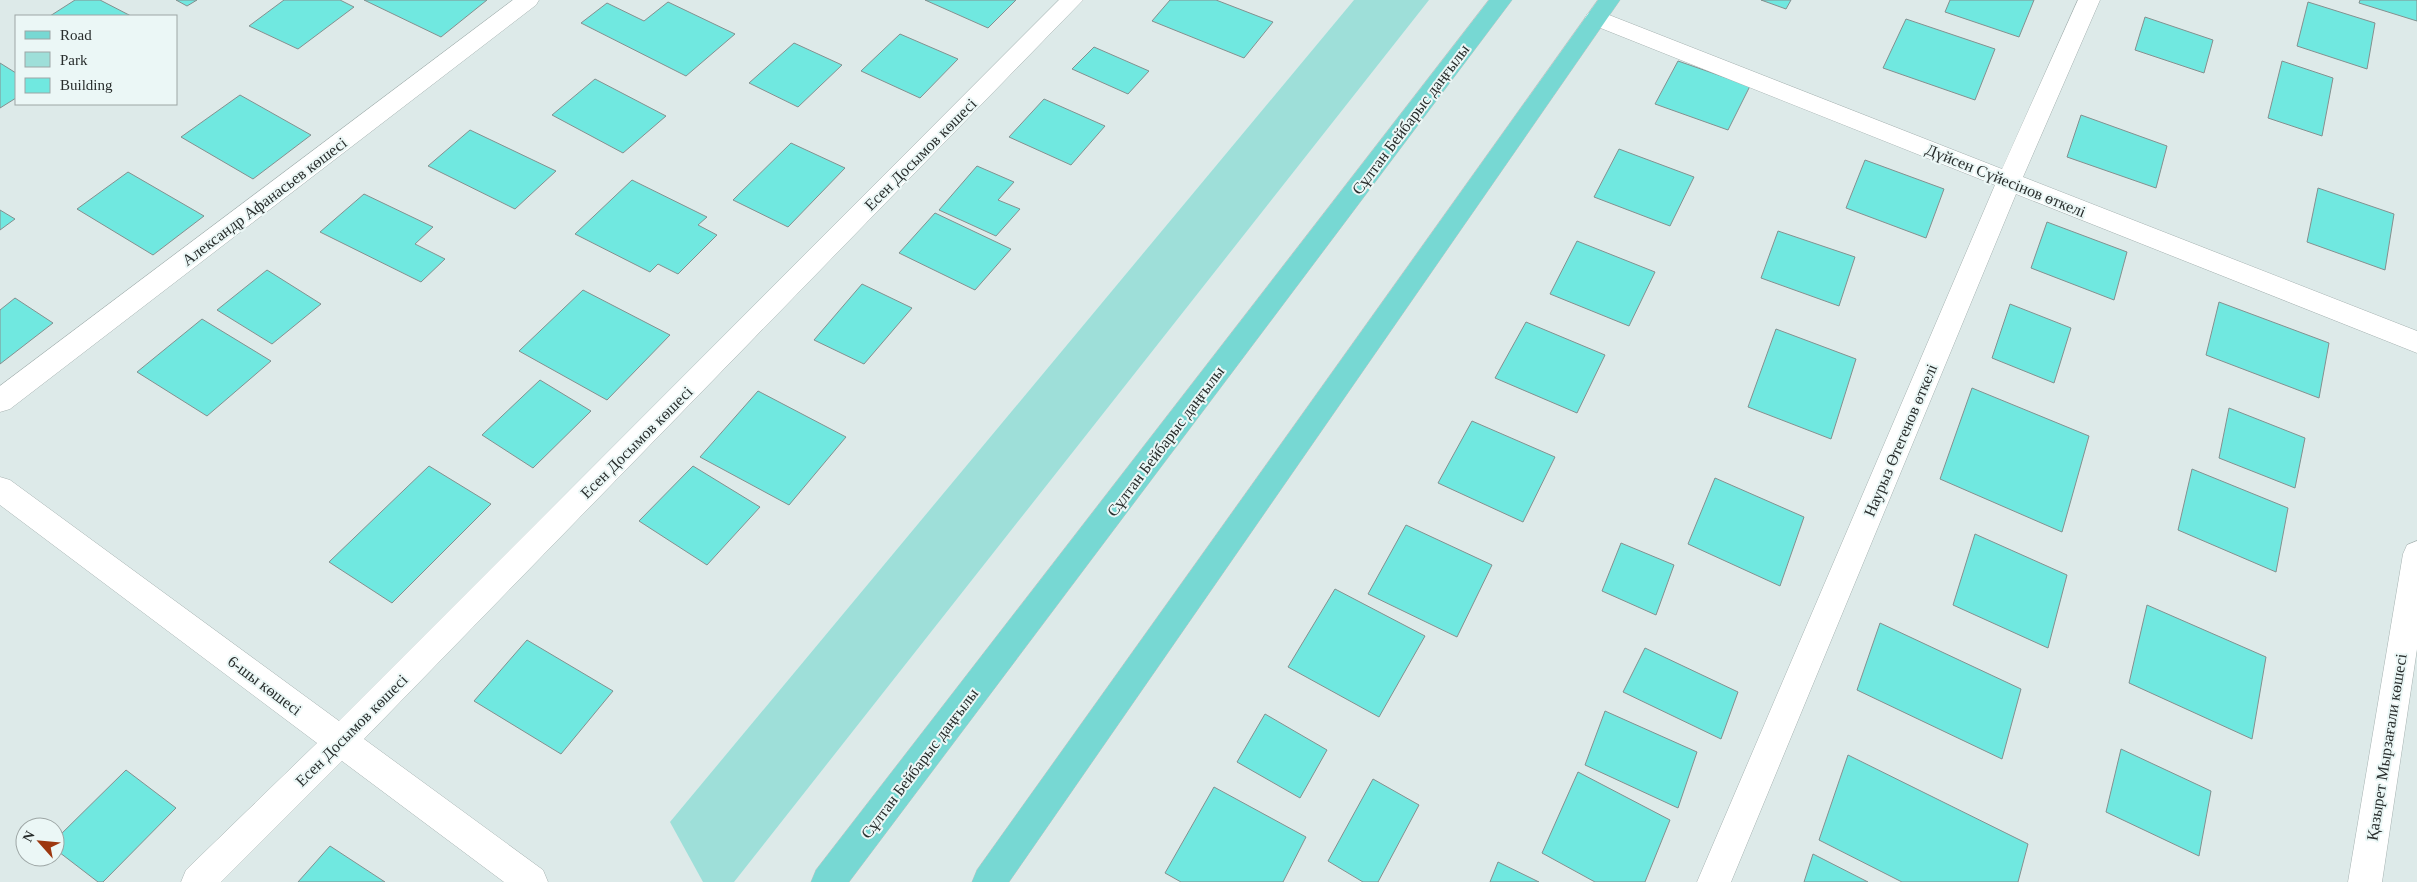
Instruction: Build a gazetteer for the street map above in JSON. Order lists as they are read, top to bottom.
{
  "streets": {
    "main road": ["Сұлтан Бейбарыс даңғылы"],
    "street": [
      "Есен Досымов көшесі",
      "Дүйсен Сүйесінов өткелі",
      "Александр Афанасьев көшесі",
      "Наурыз Өтегенов өткелі",
      "6-шы көшесі",
      "Қазырет Мырзағали көшесі"
    ]
  },
  "crossings": [
    ["Есен Досымов көшесі", "6-шы көшесі"],
    ["Дүйсен Сүйесінов өткелі", "Наурыз Өтегенов өткелі"]
  ],
  "legend": ["Road", "Park", "Building"],
  "north": "top left"
}
